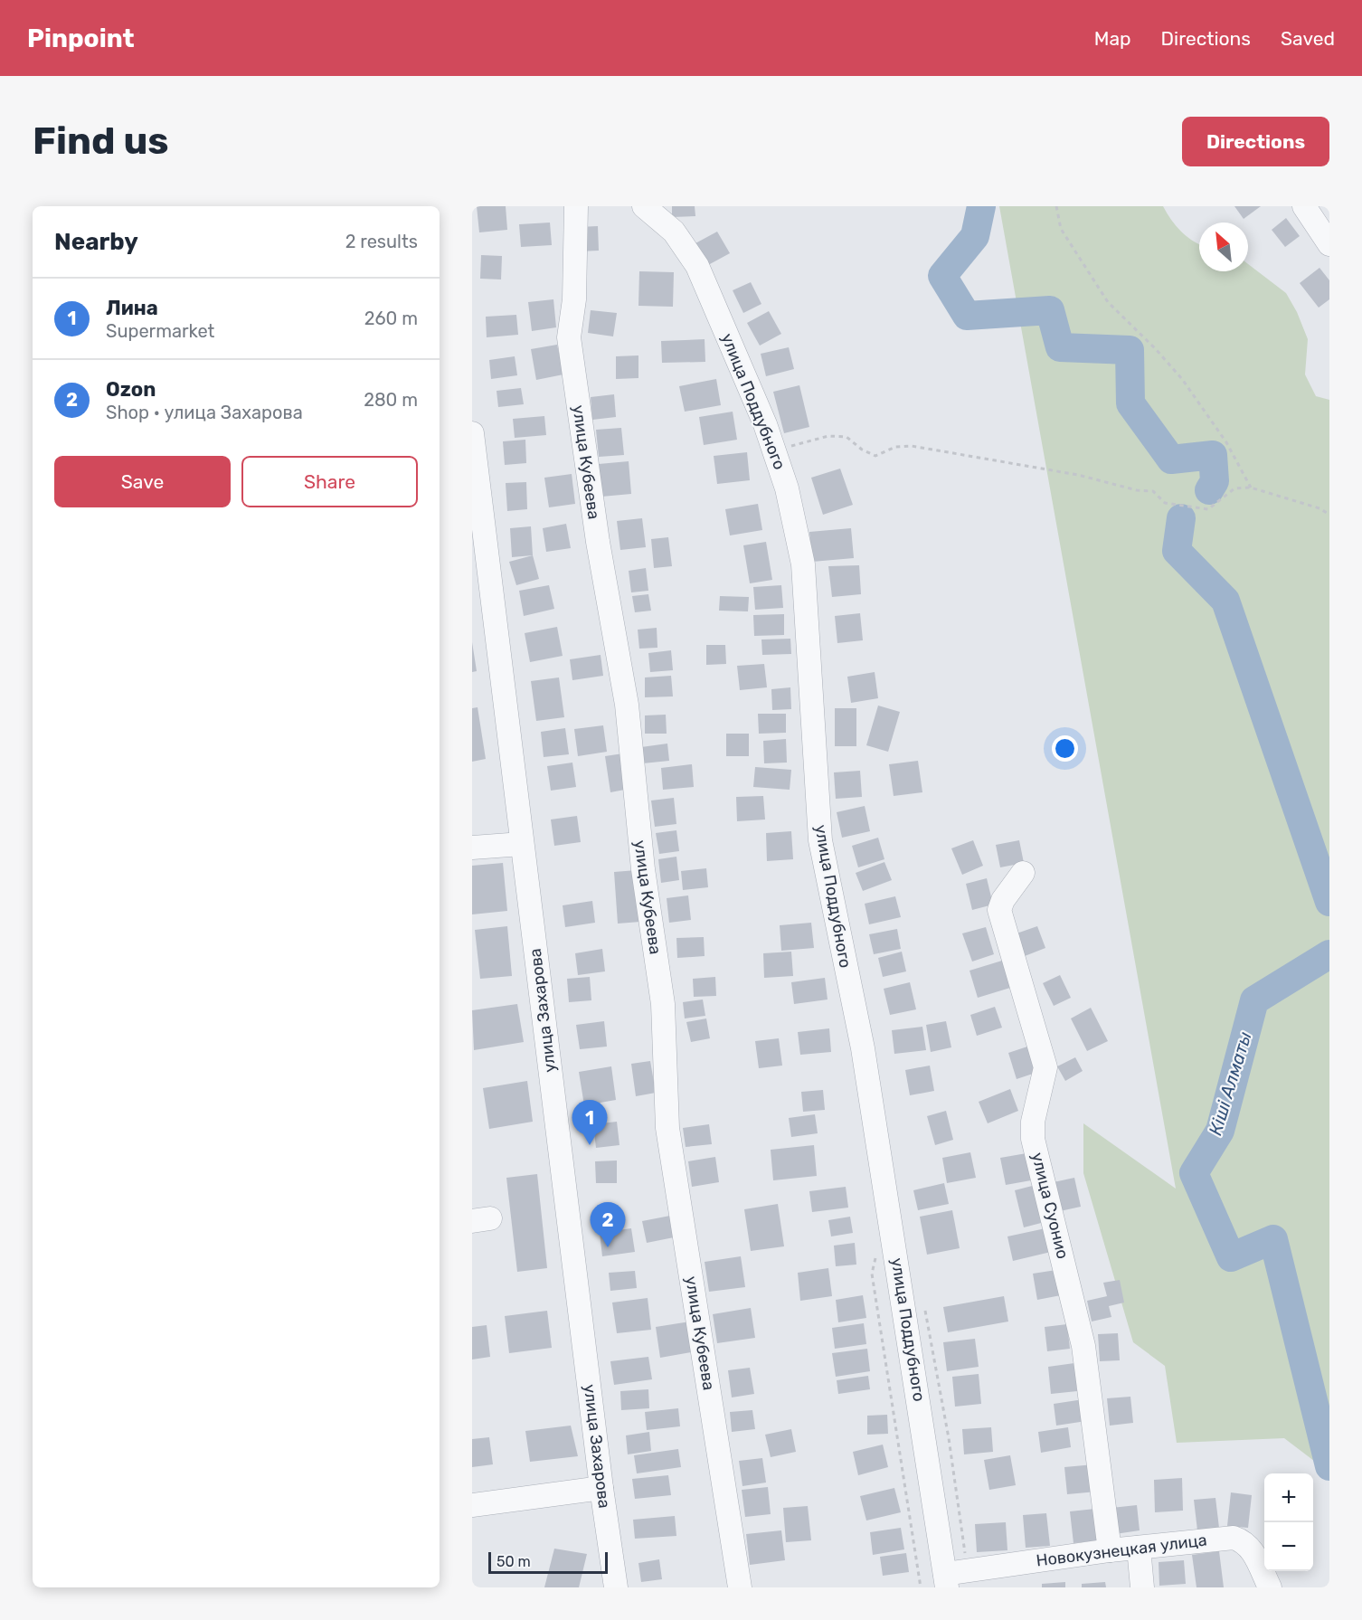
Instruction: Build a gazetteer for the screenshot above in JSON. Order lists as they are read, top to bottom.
{
  "streets": {
    "street": [
      "улица Поддубного",
      "улица Кубеева",
      "улица Захарова",
      "улица Суонио",
      "Новокузнецкая улица"
    ]
  },
  "crossings": [
    ["улица Поддубного", "Новокузнецкая улица"],
    ["улица Суонио", "Новокузнецкая улица"]
  ],
  "water": ["Кіші Алматы"],
  "scale_bar": "50 m",
  "north": "top left",
  "page": {
    "header": "Pinpoint",
    "nav": ["Map", "Directions", "Saved"],
    "buttons": [
      "Directions",
      ["Save", "Share"]
    ],
    "title": "Find us",
    "heading": ["Nearby", "2 results"],
    "list": [
      {
        "mark": "1",
        "name": "Лина",
        "note": "Supermarket",
        "value": "260 m"
      },
      {
        "mark": "2",
        "name": "Ozon",
        "note": "Shop · улица Захарова",
        "value": "280 m"
      }
    ],
    "pins": ["1", "2"],
    "map_buttons": ["+", "−"],
    "scale": "50 m"
  }
}
